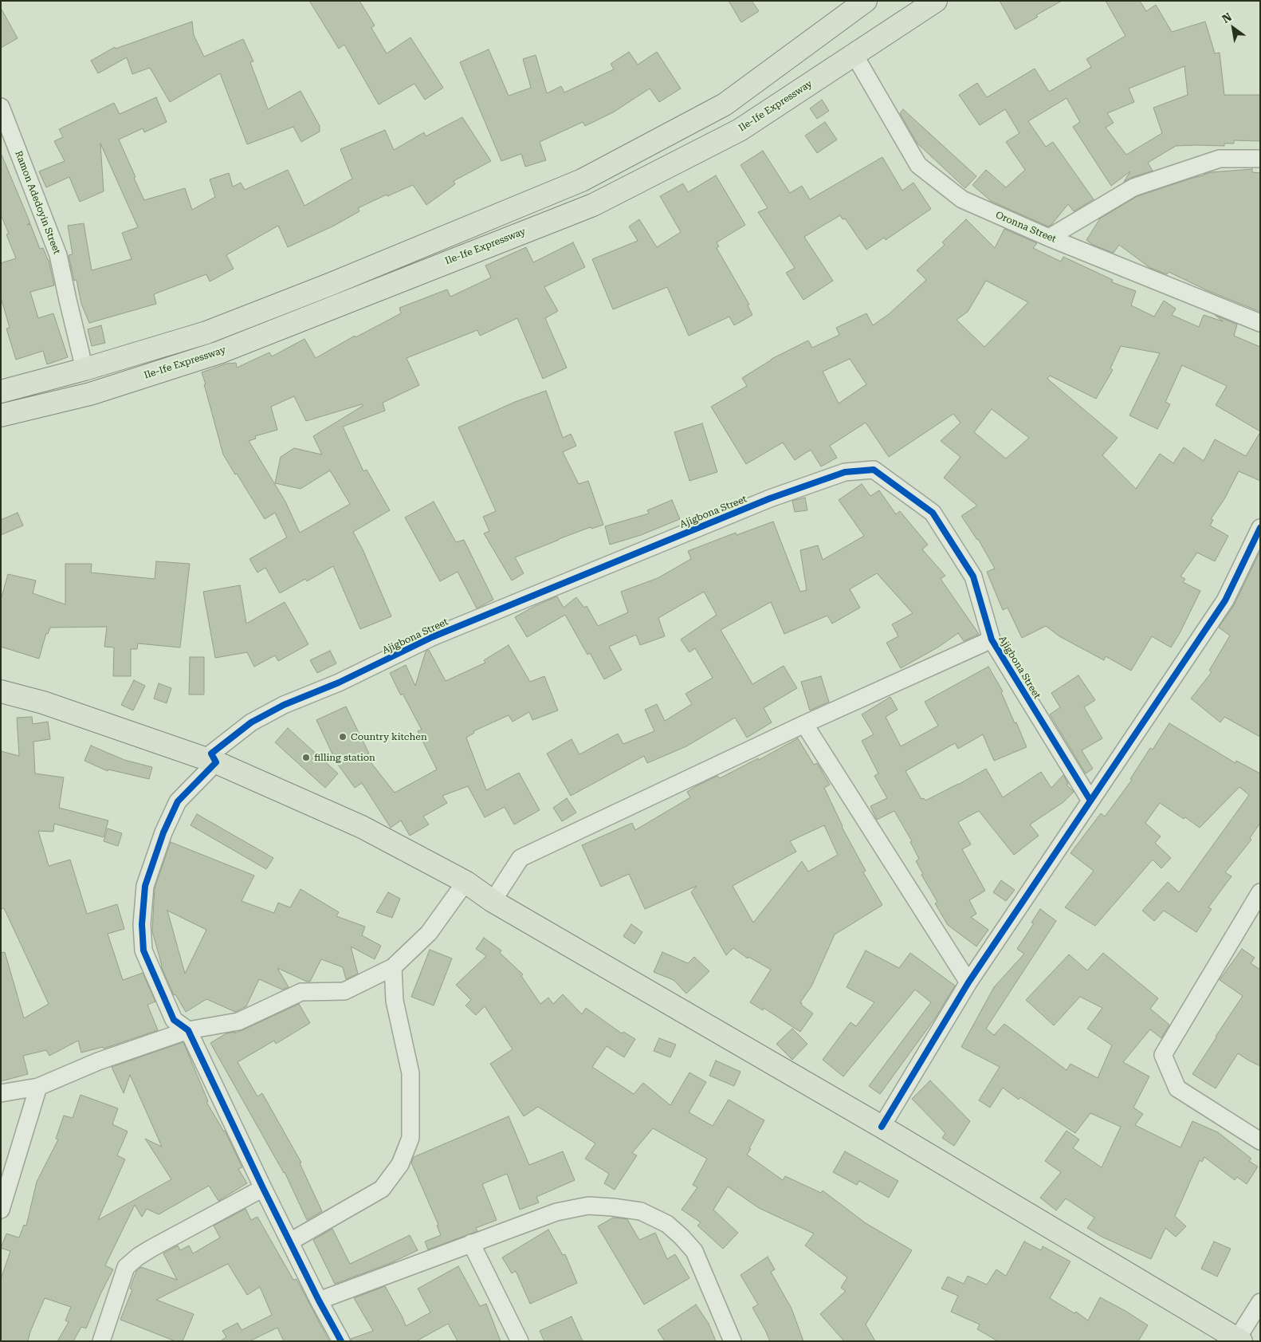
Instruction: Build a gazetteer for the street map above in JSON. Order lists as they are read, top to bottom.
{
  "streets": {
    "main road": ["Ile-Ife Expressway"],
    "street": ["Ramon Adedoyin Street", "Oronna Street", "Ajigbona Street"]
  },
  "crossings": [
    ["Ile-Ife Expressway", "Oronna Street"]
  ],
  "places": ["Country kitchen", "filling station"],
  "north": "top left"
}
